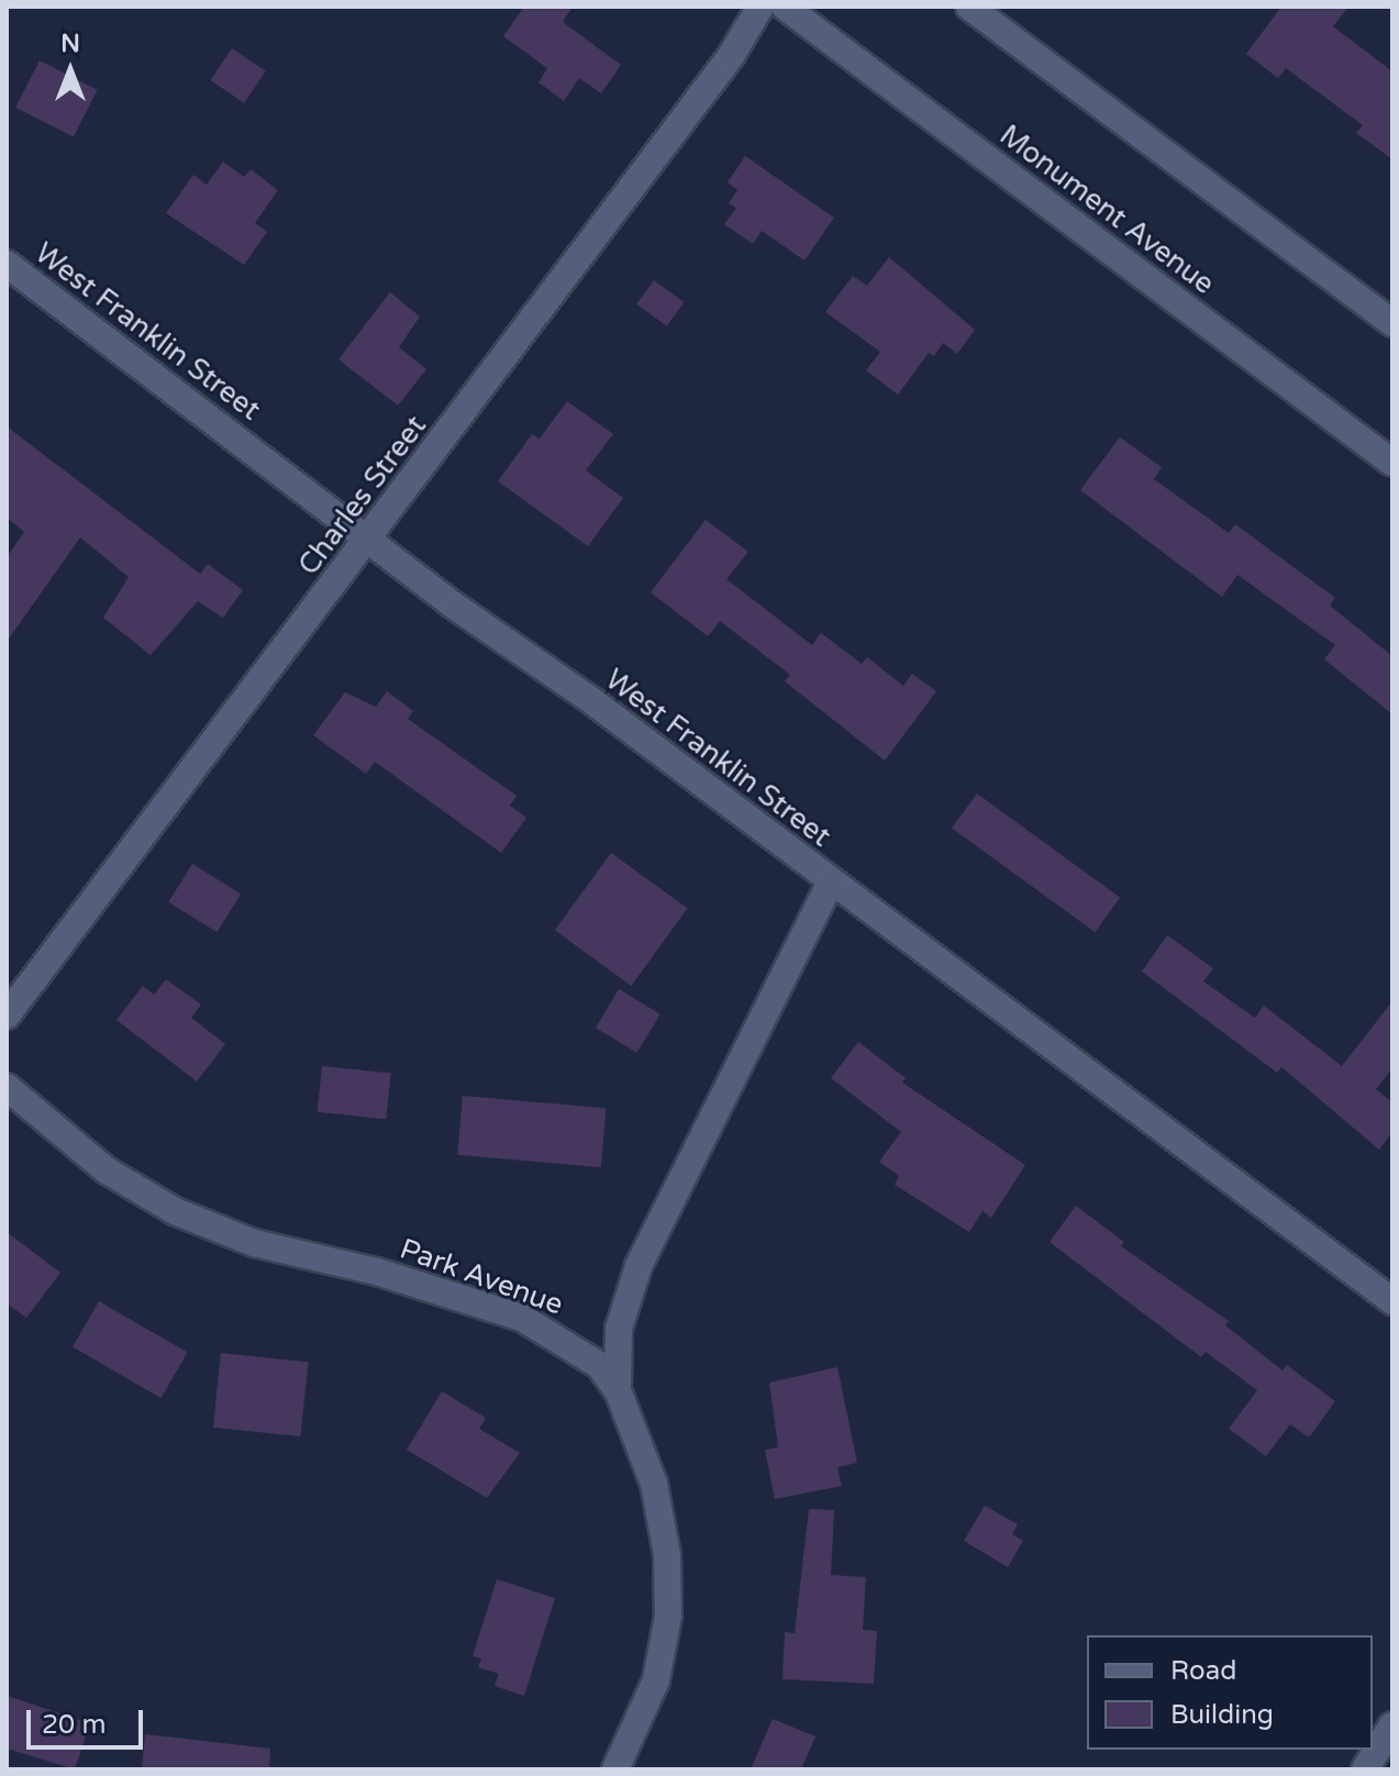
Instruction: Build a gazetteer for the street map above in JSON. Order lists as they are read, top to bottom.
{
  "streets": {
    "street": [
      "Monument Avenue",
      "West Franklin Street",
      "Charles Street",
      "Park Avenue"
    ]
  },
  "crossings": [
    ["West Franklin Street", "Charles Street"]
  ],
  "legend": ["Road", "Building"],
  "scale_bar": "20 m",
  "north": "top"
}
